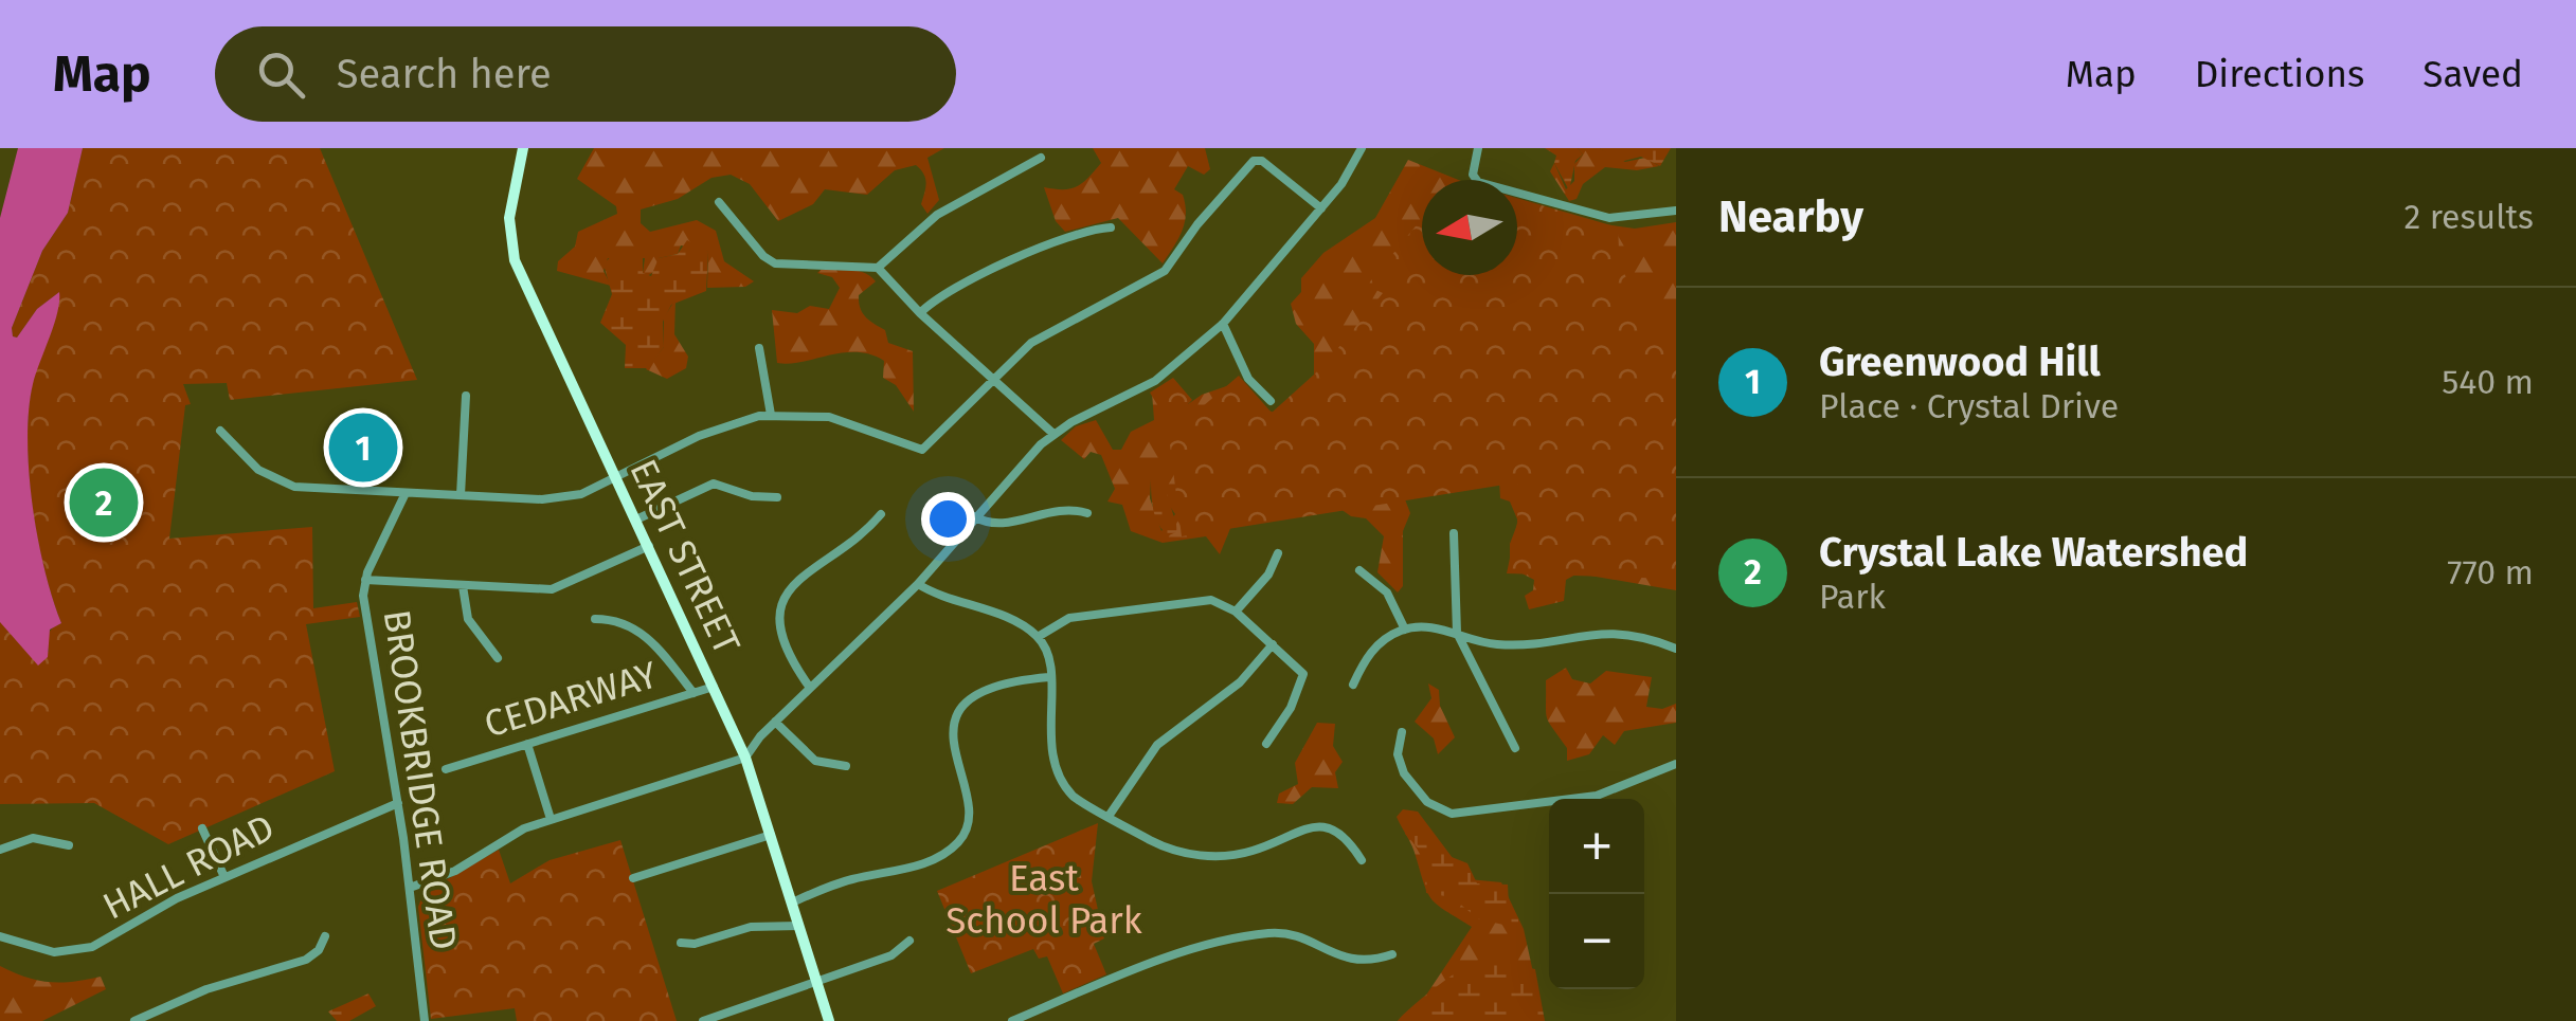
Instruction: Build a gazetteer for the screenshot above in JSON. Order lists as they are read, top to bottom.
{
  "streets": {
    "main road": ["EAST STREET"],
    "street": ["CEDARWAY", "BROOKBRIDGE ROAD", "HALL ROAD"]
  },
  "crossings": [
    ["EAST STREET", "CEDARWAY"],
    ["BROOKBRIDGE ROAD", "HALL ROAD"]
  ],
  "parks": ["East School Park"],
  "north": "left",
  "page": {
    "header": "Map",
    "search": "Search here",
    "nav": ["Map", "Directions", "Saved"],
    "heading": ["Nearby", "2 results"],
    "list": [
      {
        "mark": "1",
        "name": "Greenwood Hill",
        "note": "Place · Crystal Drive",
        "value": "540 m"
      },
      {
        "mark": "2",
        "name": "Crystal Lake Watershed",
        "note": "Park",
        "value": "770 m"
      }
    ],
    "pins": ["1", "2"],
    "map_buttons": ["+", "−"]
  }
}
